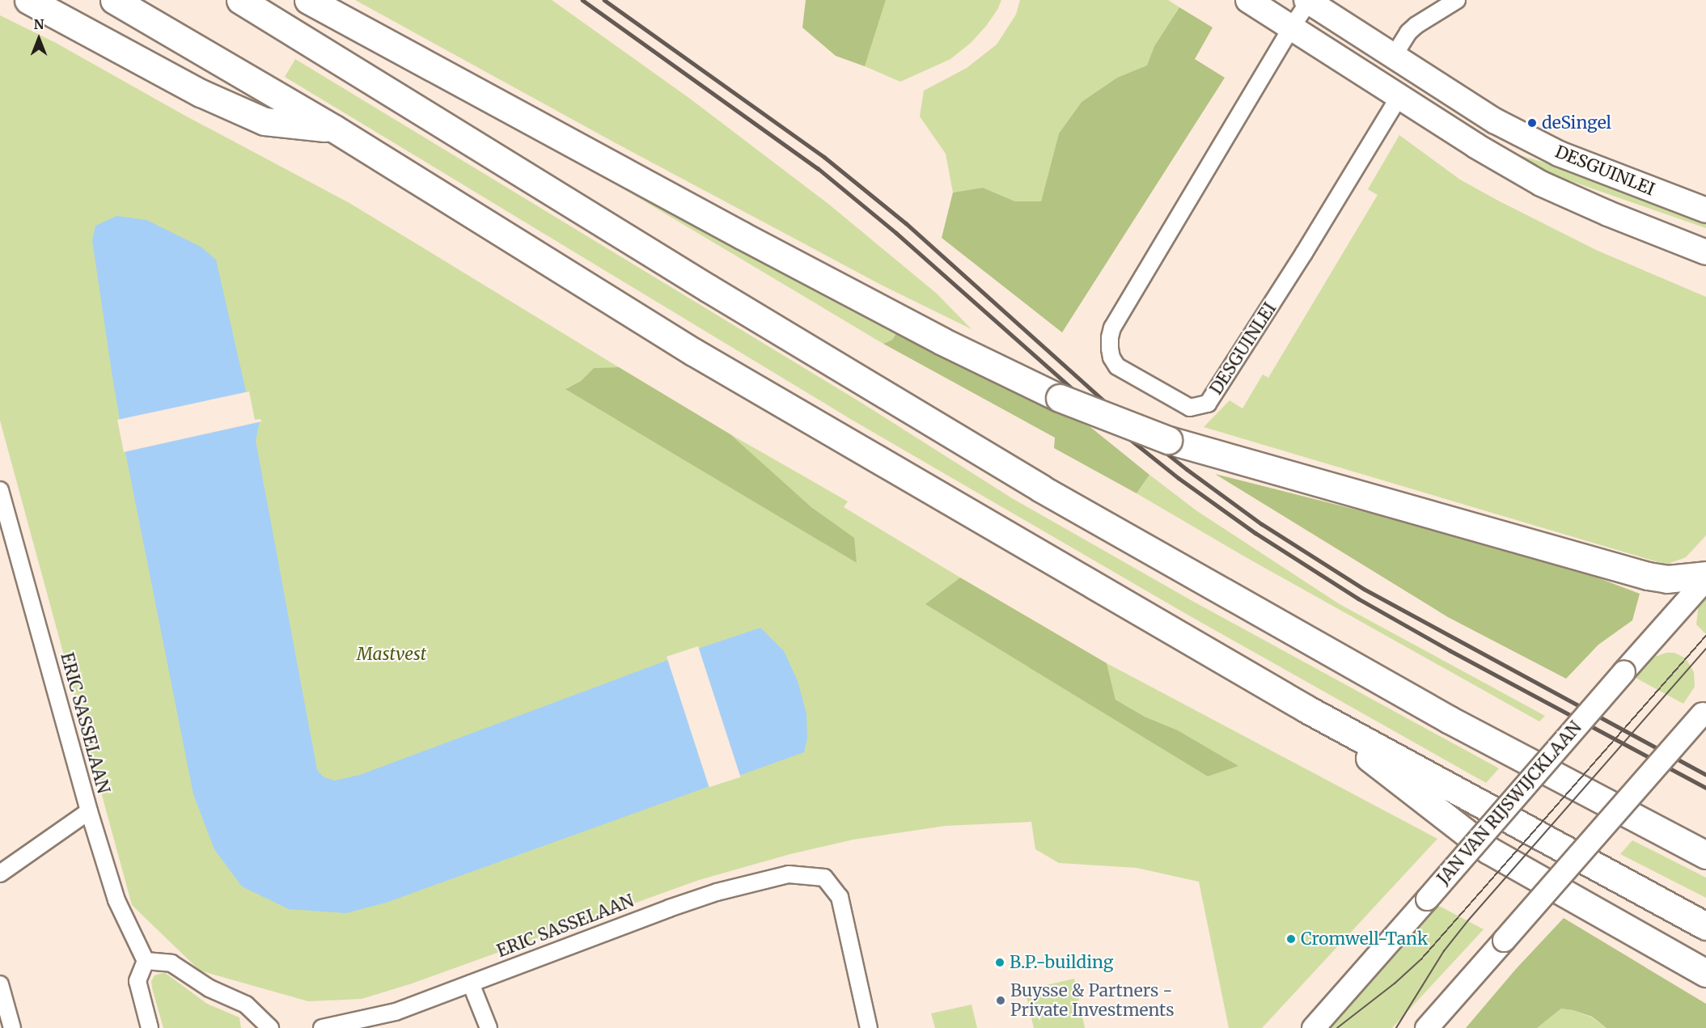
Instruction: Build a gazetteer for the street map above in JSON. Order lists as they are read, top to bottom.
{
  "streets": {
    "main road": ["DESGUINLEI", "JAN VAN RIJSWIJCKLAAN"],
    "street": ["ERIC SASSELAAN"]
  },
  "parks": ["Mastvest"],
  "places": [
    "deSingel",
    "Cromwell-Tank",
    "B.P.-building",
    "Buysse & Partners - Private Investments"
  ],
  "north": "top"
}
